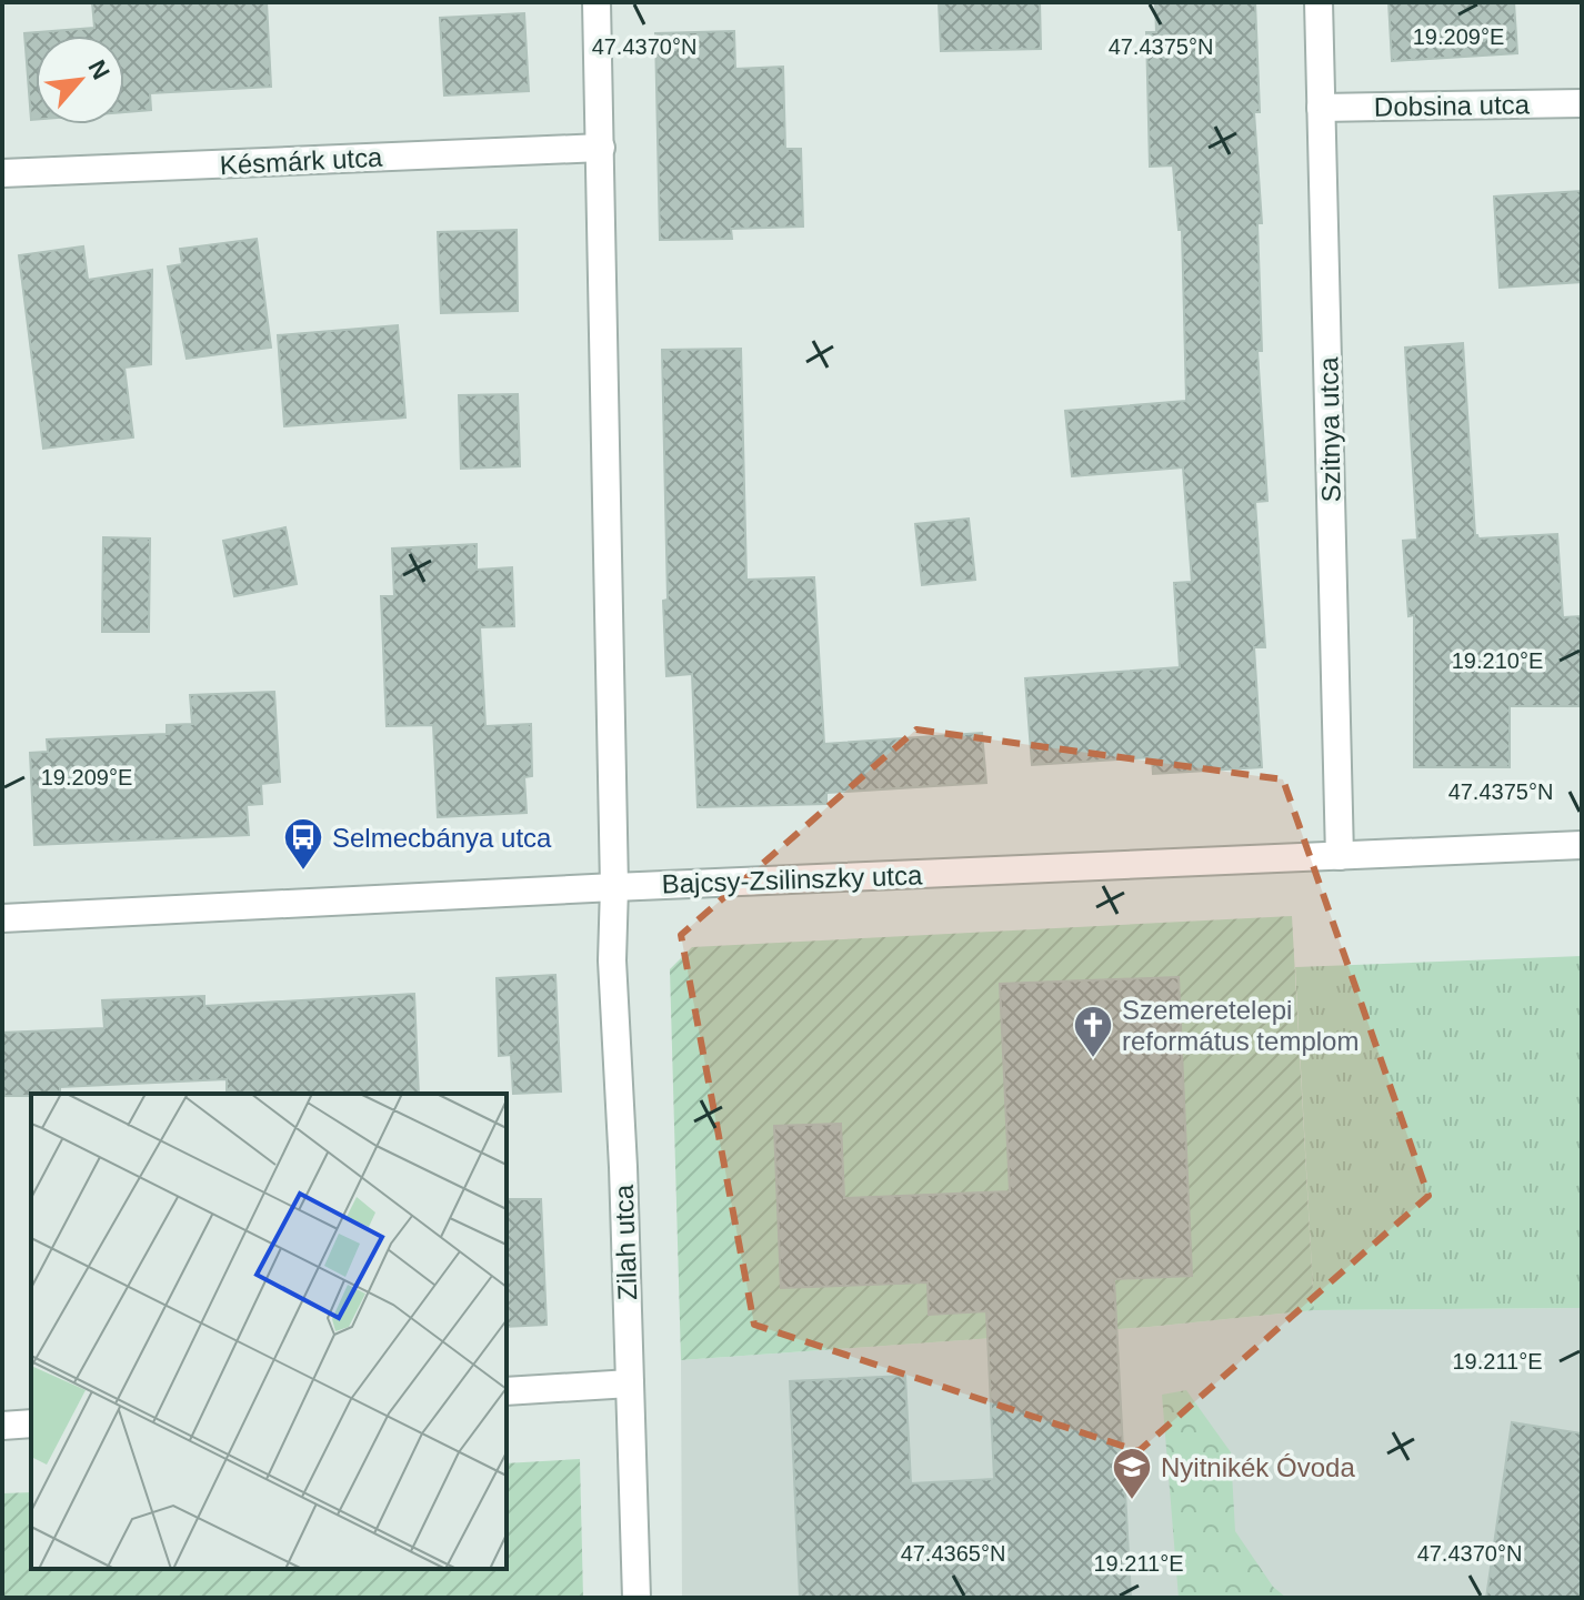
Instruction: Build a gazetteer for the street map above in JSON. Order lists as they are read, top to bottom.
{
  "streets": {
    "street": [
      "Dobsina utca",
      "Késmárk utca",
      "Szitnya utca",
      "Bajcsy-Zsilinszky utca",
      "Zilah utca"
    ]
  },
  "crossings": [
    ["Dobsina utca", "Szitnya utca"],
    ["Szitnya utca", "Bajcsy-Zsilinszky utca"],
    ["Bajcsy-Zsilinszky utca", "Zilah utca"]
  ],
  "places": {
    "bus stop": ["Selmecbánya utca"],
    "church": ["Szemeretelepi református templom"],
    "school or university": ["Nyitnikék Óvoda"]
  },
  "north": "top right",
  "coordinates": [
    "19.209°E",
    "47.4370°N",
    "47.4375°N",
    "19.210°E",
    "19.211°E",
    "47.4365°N"
  ]
}
